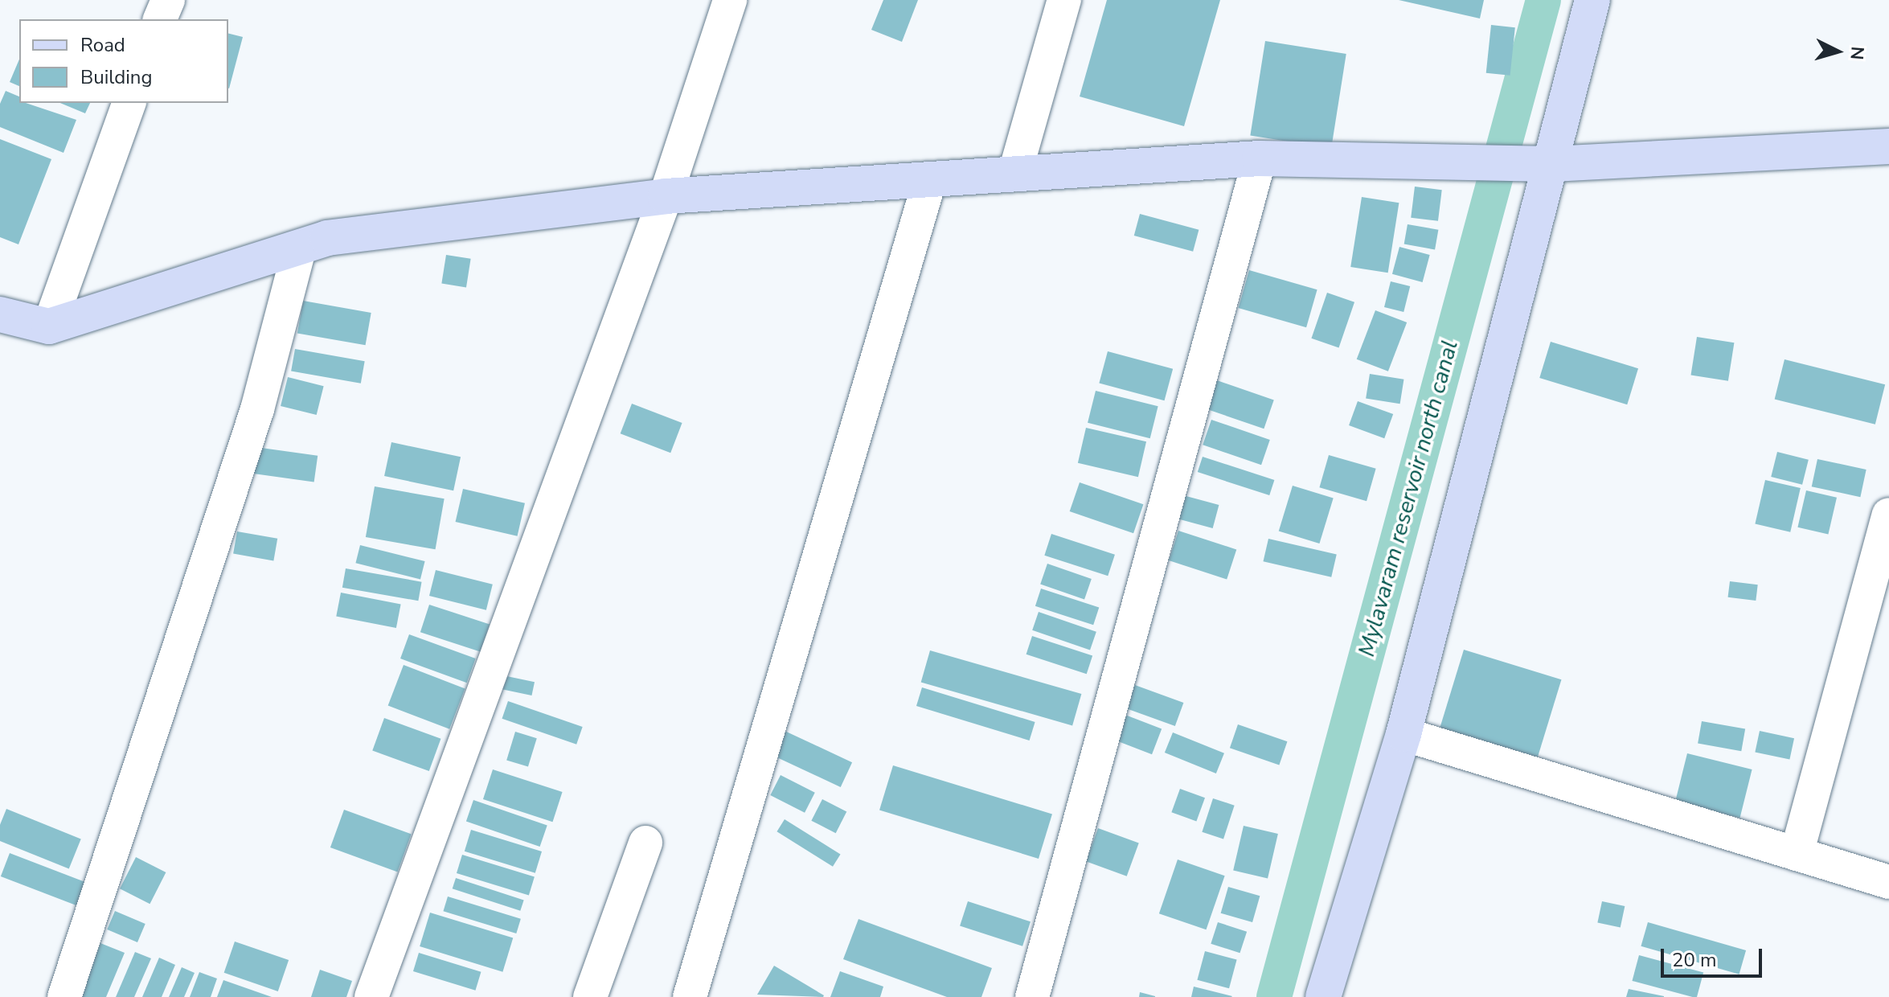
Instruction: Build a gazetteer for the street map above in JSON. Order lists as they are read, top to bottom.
{
  "water": ["Mylavaram reservoir north canal"],
  "legend": ["Road", "Building"],
  "scale_bar": "20 m",
  "north": "right"
}
